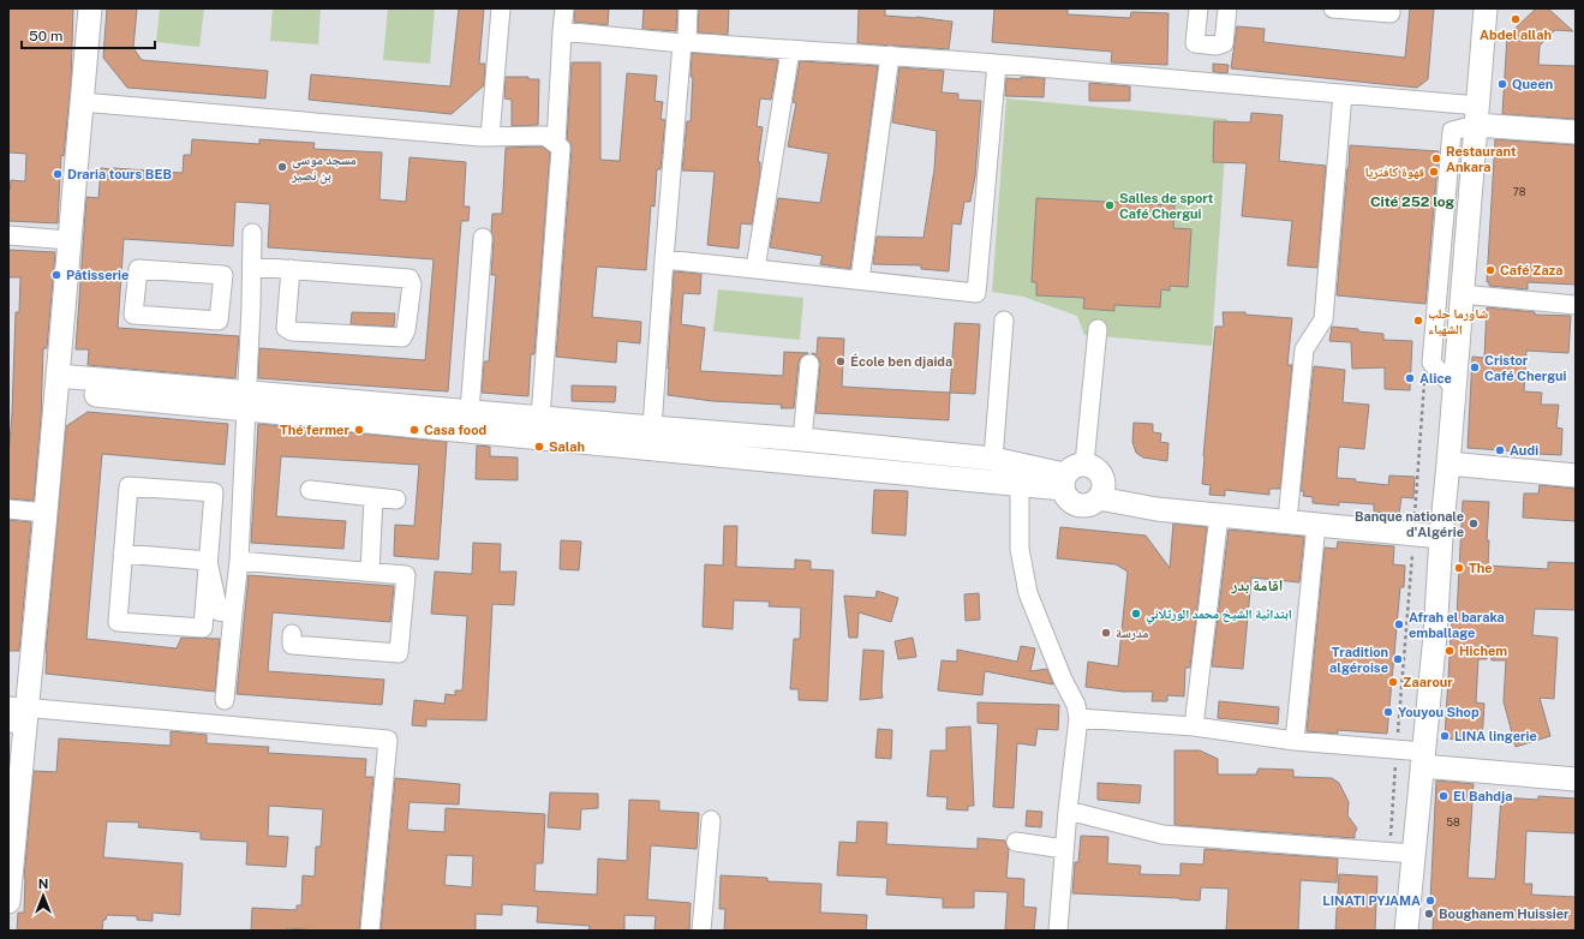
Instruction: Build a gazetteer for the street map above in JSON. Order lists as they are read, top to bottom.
{
  "districts": ["Cité 252 log", "اقامة بدر"],
  "places": [
    "Abdel allah",
    "Queen",
    "Restaurant Ankara",
    "مسجد موسى بن نصير",
    "قهوة كافتريا",
    "Draria tours BEB",
    "Salles de sport Café Chergui",
    "Café Zaza",
    "Pâtisserie",
    "شاورما حلب الشهباء",
    "École ben djaida",
    "Cristor Café Chergui",
    "Alice",
    "Thé fermer",
    "Casa food",
    "Salah",
    "Audi",
    "Banque nationale d'Algérie",
    "The",
    "ابتدائية الشيخ محمد الورثلاني",
    "Afrah el baraka emballage",
    "مدرسة",
    "Hichem",
    "Tradition algéroise",
    "Zaarour",
    "Youyou Shop",
    "LINA lingerie",
    "El Bahdja",
    "LINATI PYJAMA",
    "Boughanem Huissier"
  ],
  "house_numbers": ["78", "58"],
  "scale_bar": "50 m",
  "north": "top"
}
